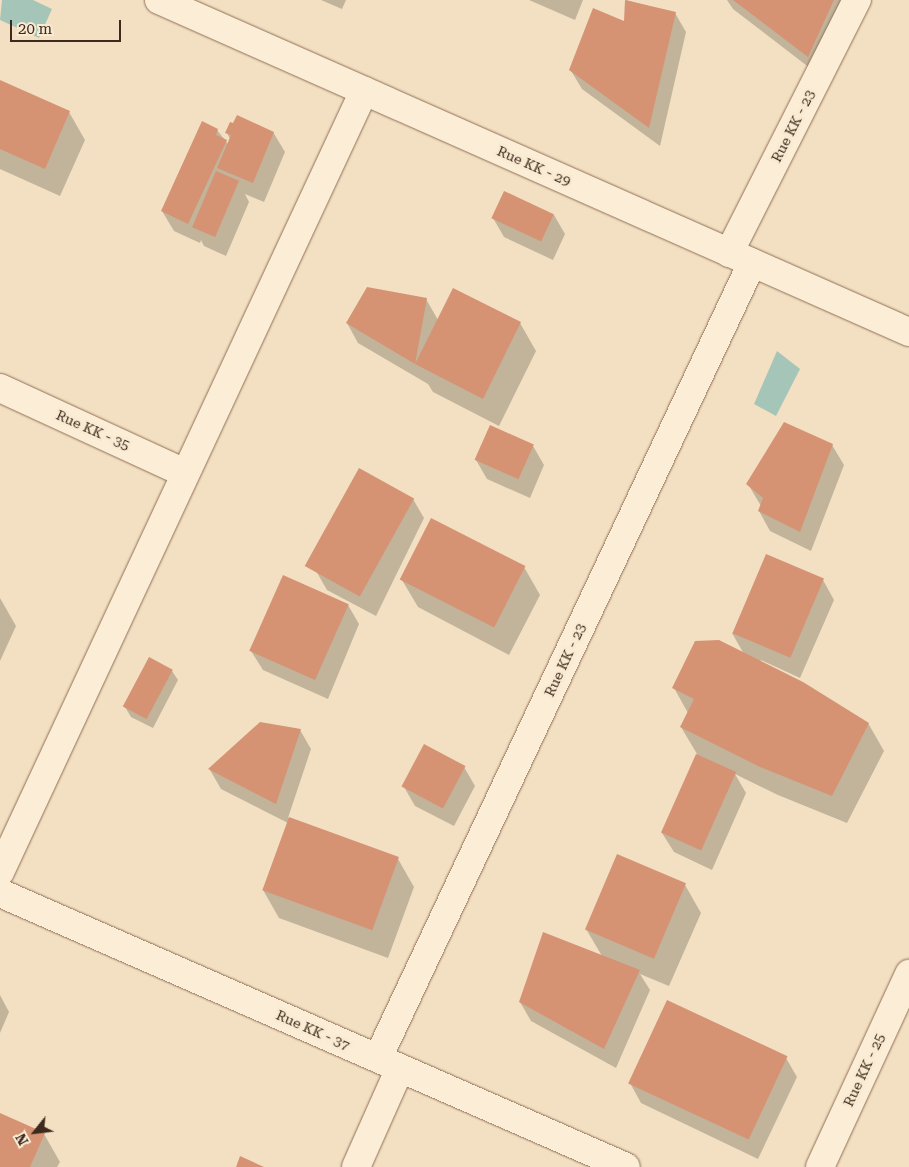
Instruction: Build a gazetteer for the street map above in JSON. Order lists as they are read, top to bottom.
{
  "streets": {
    "street": [
      "Rue KK - 23",
      "Rue KK - 29",
      "Rue KK - 35",
      "Rue KK - 37",
      "Rue KK - 25"
    ]
  },
  "crossings": [
    ["Rue KK - 23", "Rue KK - 29"],
    ["Rue KK - 23", "Rue KK - 37"]
  ],
  "scale_bar": "20 m",
  "north": "bottom left"
}
